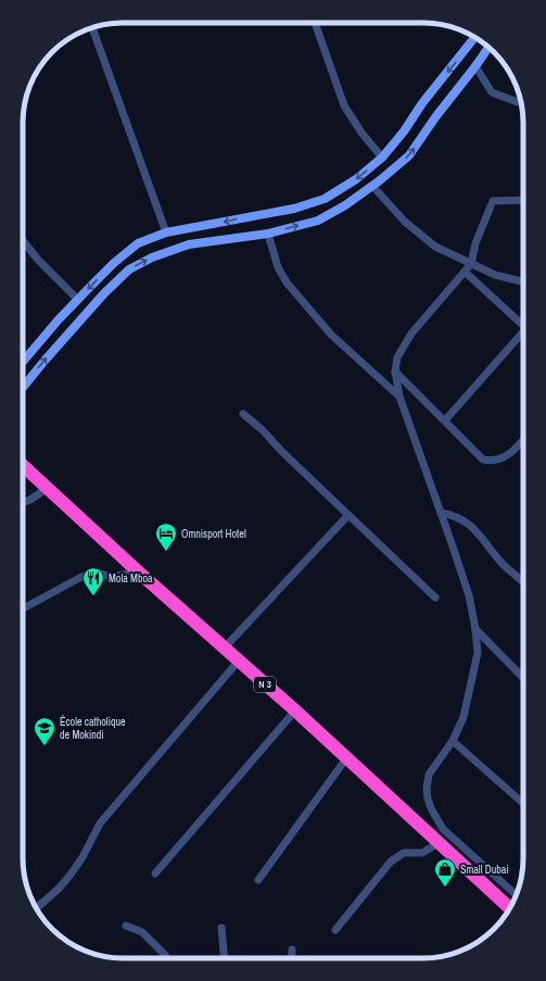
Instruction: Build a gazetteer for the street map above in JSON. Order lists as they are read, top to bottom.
{
  "streets": {
    "highway": ["N 3"]
  },
  "places": {
    "hotel": ["Omnisport Hotel"],
    "restaurant": ["Mola Mboa"],
    "school or university": ["École catholique de Mokindi"],
    "shop": ["Small Dubai"]
  }
}
